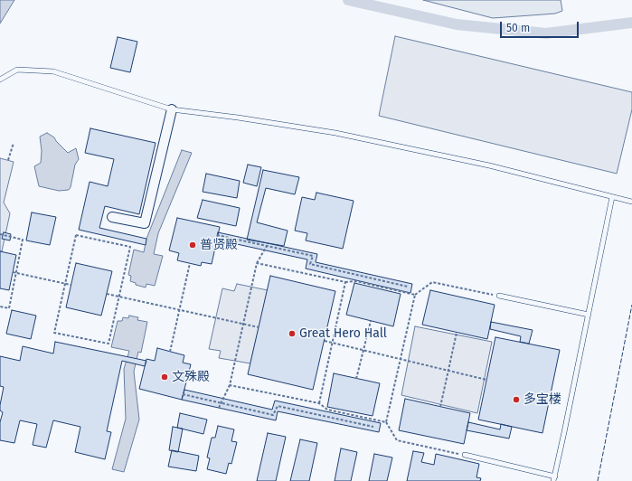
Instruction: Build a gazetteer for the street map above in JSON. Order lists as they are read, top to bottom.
{
  "places": [
    "普贤殿",
    "Great Hero Hall",
    "文殊殿",
    "多宝楼"
  ],
  "scale_bar": "50 m"
}
